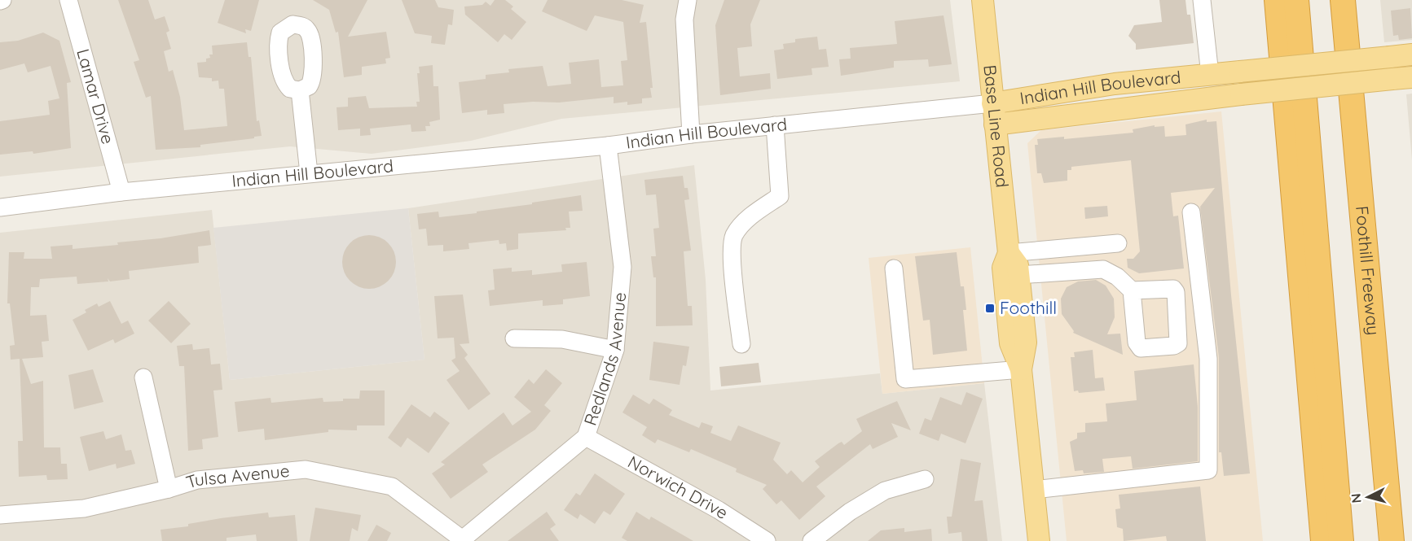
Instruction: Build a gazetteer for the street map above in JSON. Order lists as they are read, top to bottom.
{
  "streets": {
    "highway": ["Foothill Freeway"],
    "main road": ["Indian Hill Boulevard", "Base Line Road"],
    "street": [
      "Lamar Drive",
      "Redlands Avenue",
      "Tulsa Avenue",
      "Norwich Drive"
    ]
  },
  "crossings": [
    ["Indian Hill Boulevard", "Lamar Drive"],
    ["Indian Hill Boulevard", "Base Line Road"],
    ["Indian Hill Boulevard", "Redlands Avenue"],
    ["Redlands Avenue", "Tulsa Avenue"],
    ["Redlands Avenue", "Norwich Drive"]
  ],
  "places": {
    "transit": ["Foothill"]
  },
  "north": "left"
}
